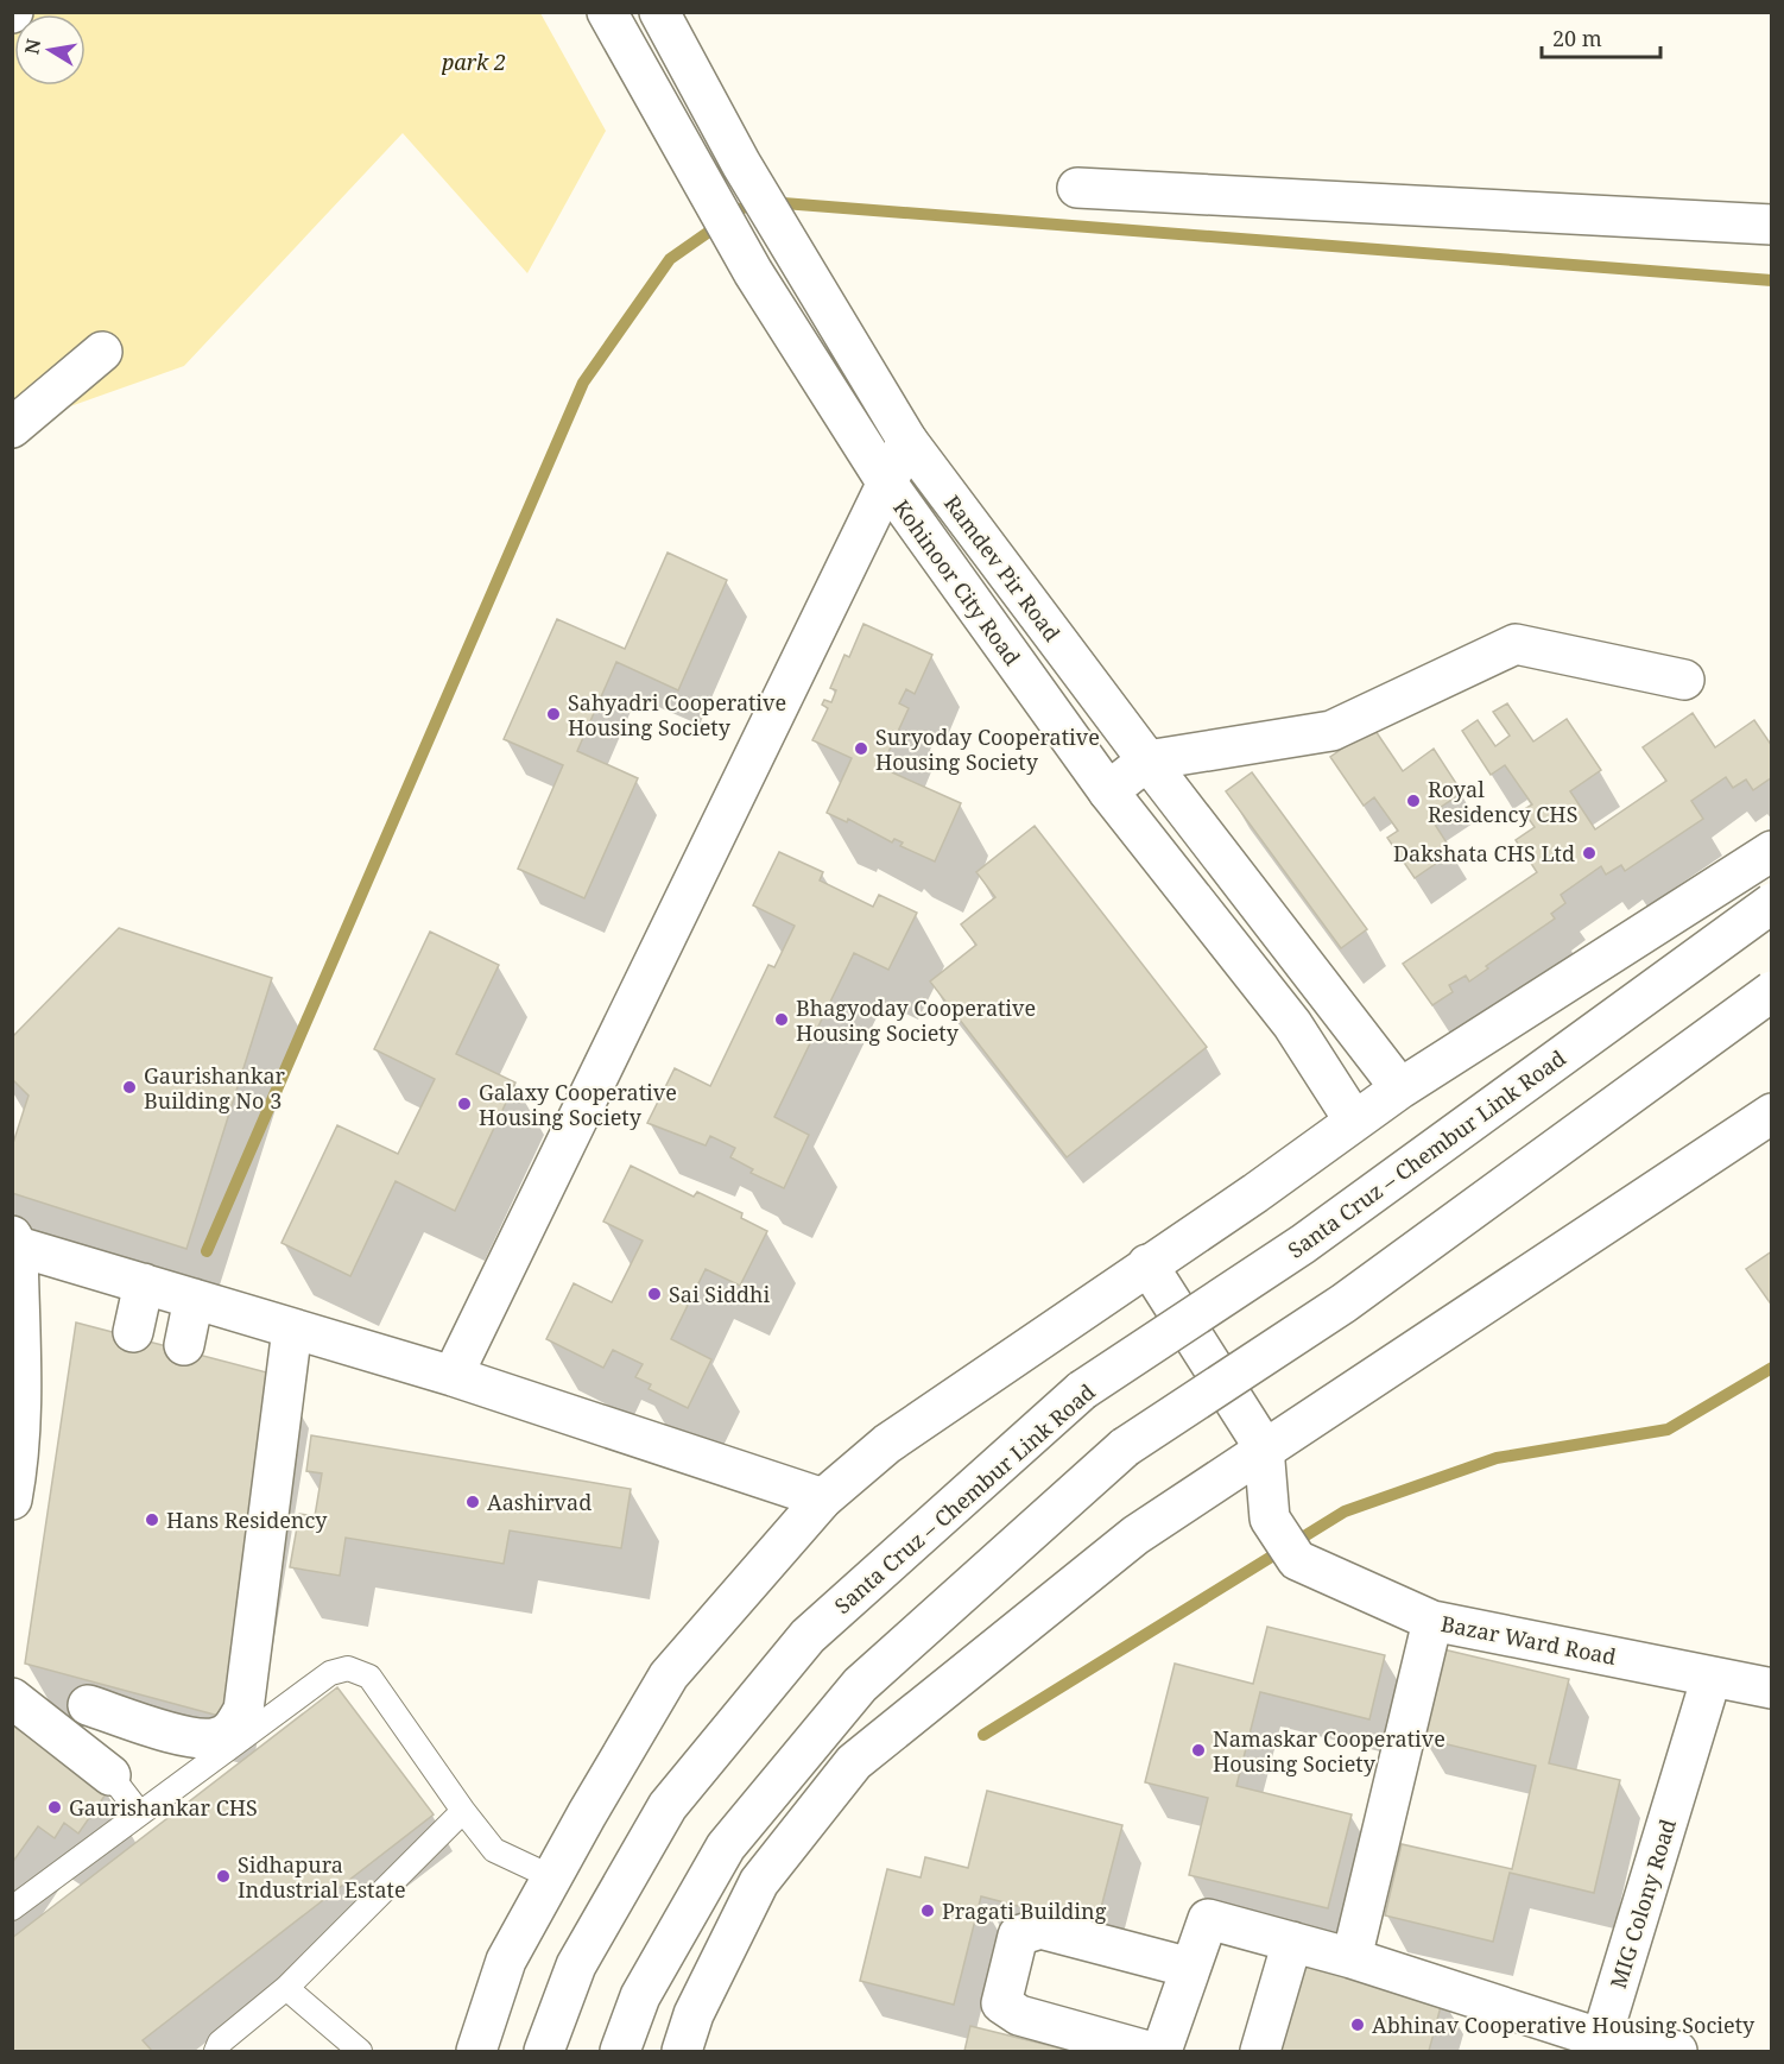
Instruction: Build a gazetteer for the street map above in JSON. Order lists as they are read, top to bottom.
{
  "streets": {
    "main road": [
      "Ramdev Pir Road",
      "Kohinoor City Road",
      "Santa Cruz – Chembur Link Road",
      "Bazar Ward Road",
      "MIG Colony Road"
    ]
  },
  "crossings": [
    ["Bazar Ward Road", "MIG Colony Road"]
  ],
  "parks": ["park 2"],
  "places": [
    "Sahyadri Cooperative Housing Society",
    "Suryoday Cooperative Housing Society",
    "Royal Residency CHS",
    "Dakshata CHS Ltd",
    "Bhagyoday Cooperative Housing Society",
    "Gaurishankar Building No 3",
    "Galaxy Cooperative Housing Society",
    "Sai Siddhi",
    "Aashirvad",
    "Hans Residency",
    "Namaskar Cooperative Housing Society",
    "Gaurishankar CHS",
    "Sidhapura Industrial Estate",
    "Pragati Building",
    "Abhinav Cooperative Housing Society"
  ],
  "scale_bar": "20 m",
  "north": "left"
}
